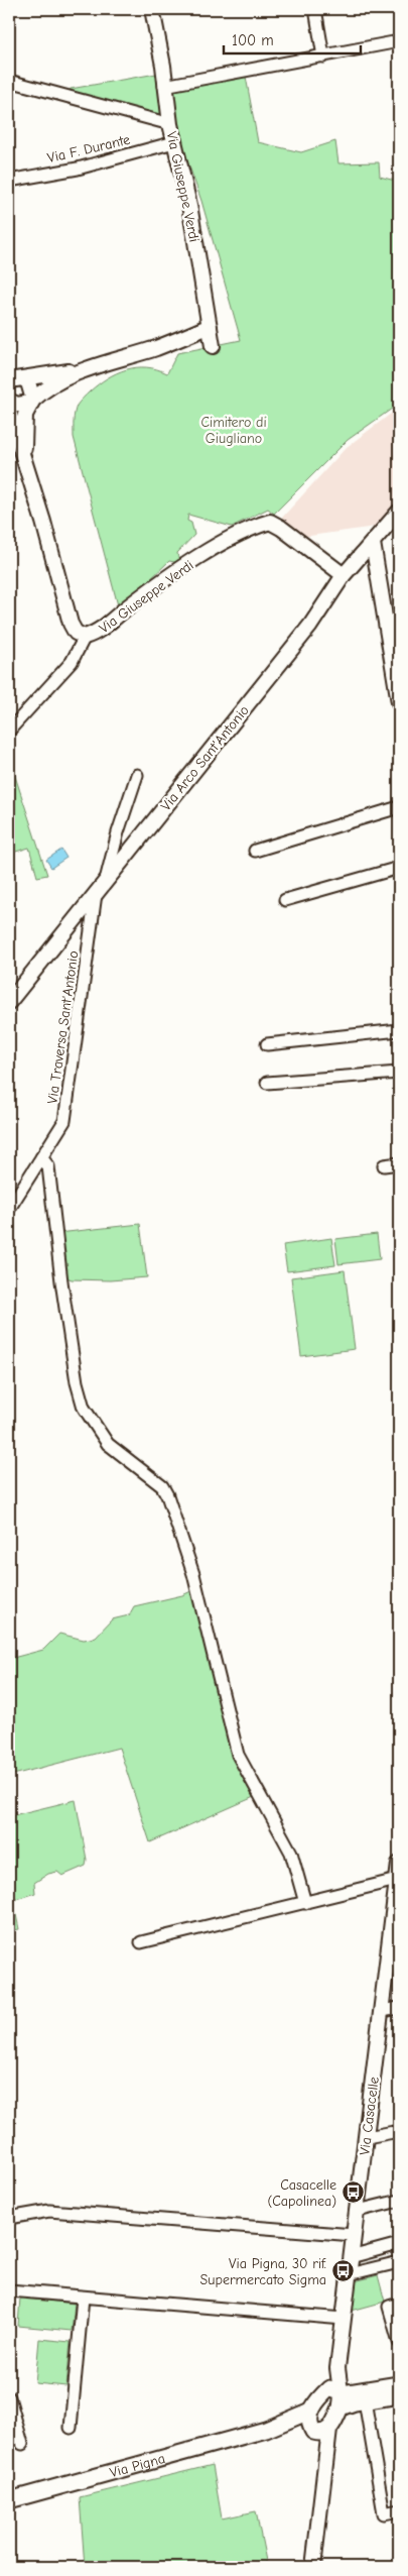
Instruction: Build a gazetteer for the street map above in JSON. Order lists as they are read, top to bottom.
{
  "streets": {
    "main road": ["Via Pigna"],
    "street": [
      "Via F. Durante",
      "Via Giuseppe Verdi",
      "Via Arco Sant'Antonio",
      "Via Traversa Sant'Antonio",
      "Via Casacelle"
    ]
  },
  "crossings": [
    ["Via F. Durante", "Via Giuseppe Verdi"],
    ["Via Giuseppe Verdi", "Via Arco Sant'Antonio"],
    ["Via Arco Sant'Antonio", "Via Traversa Sant'Antonio"]
  ],
  "parks": ["Cimitero di Giugliano"],
  "places": {
    "bus stop": ["Casacelle (Capolinea)", "Via Pigna, 30 rif. Supermercato Sigma"]
  },
  "scale_bar": "100 m"
}
